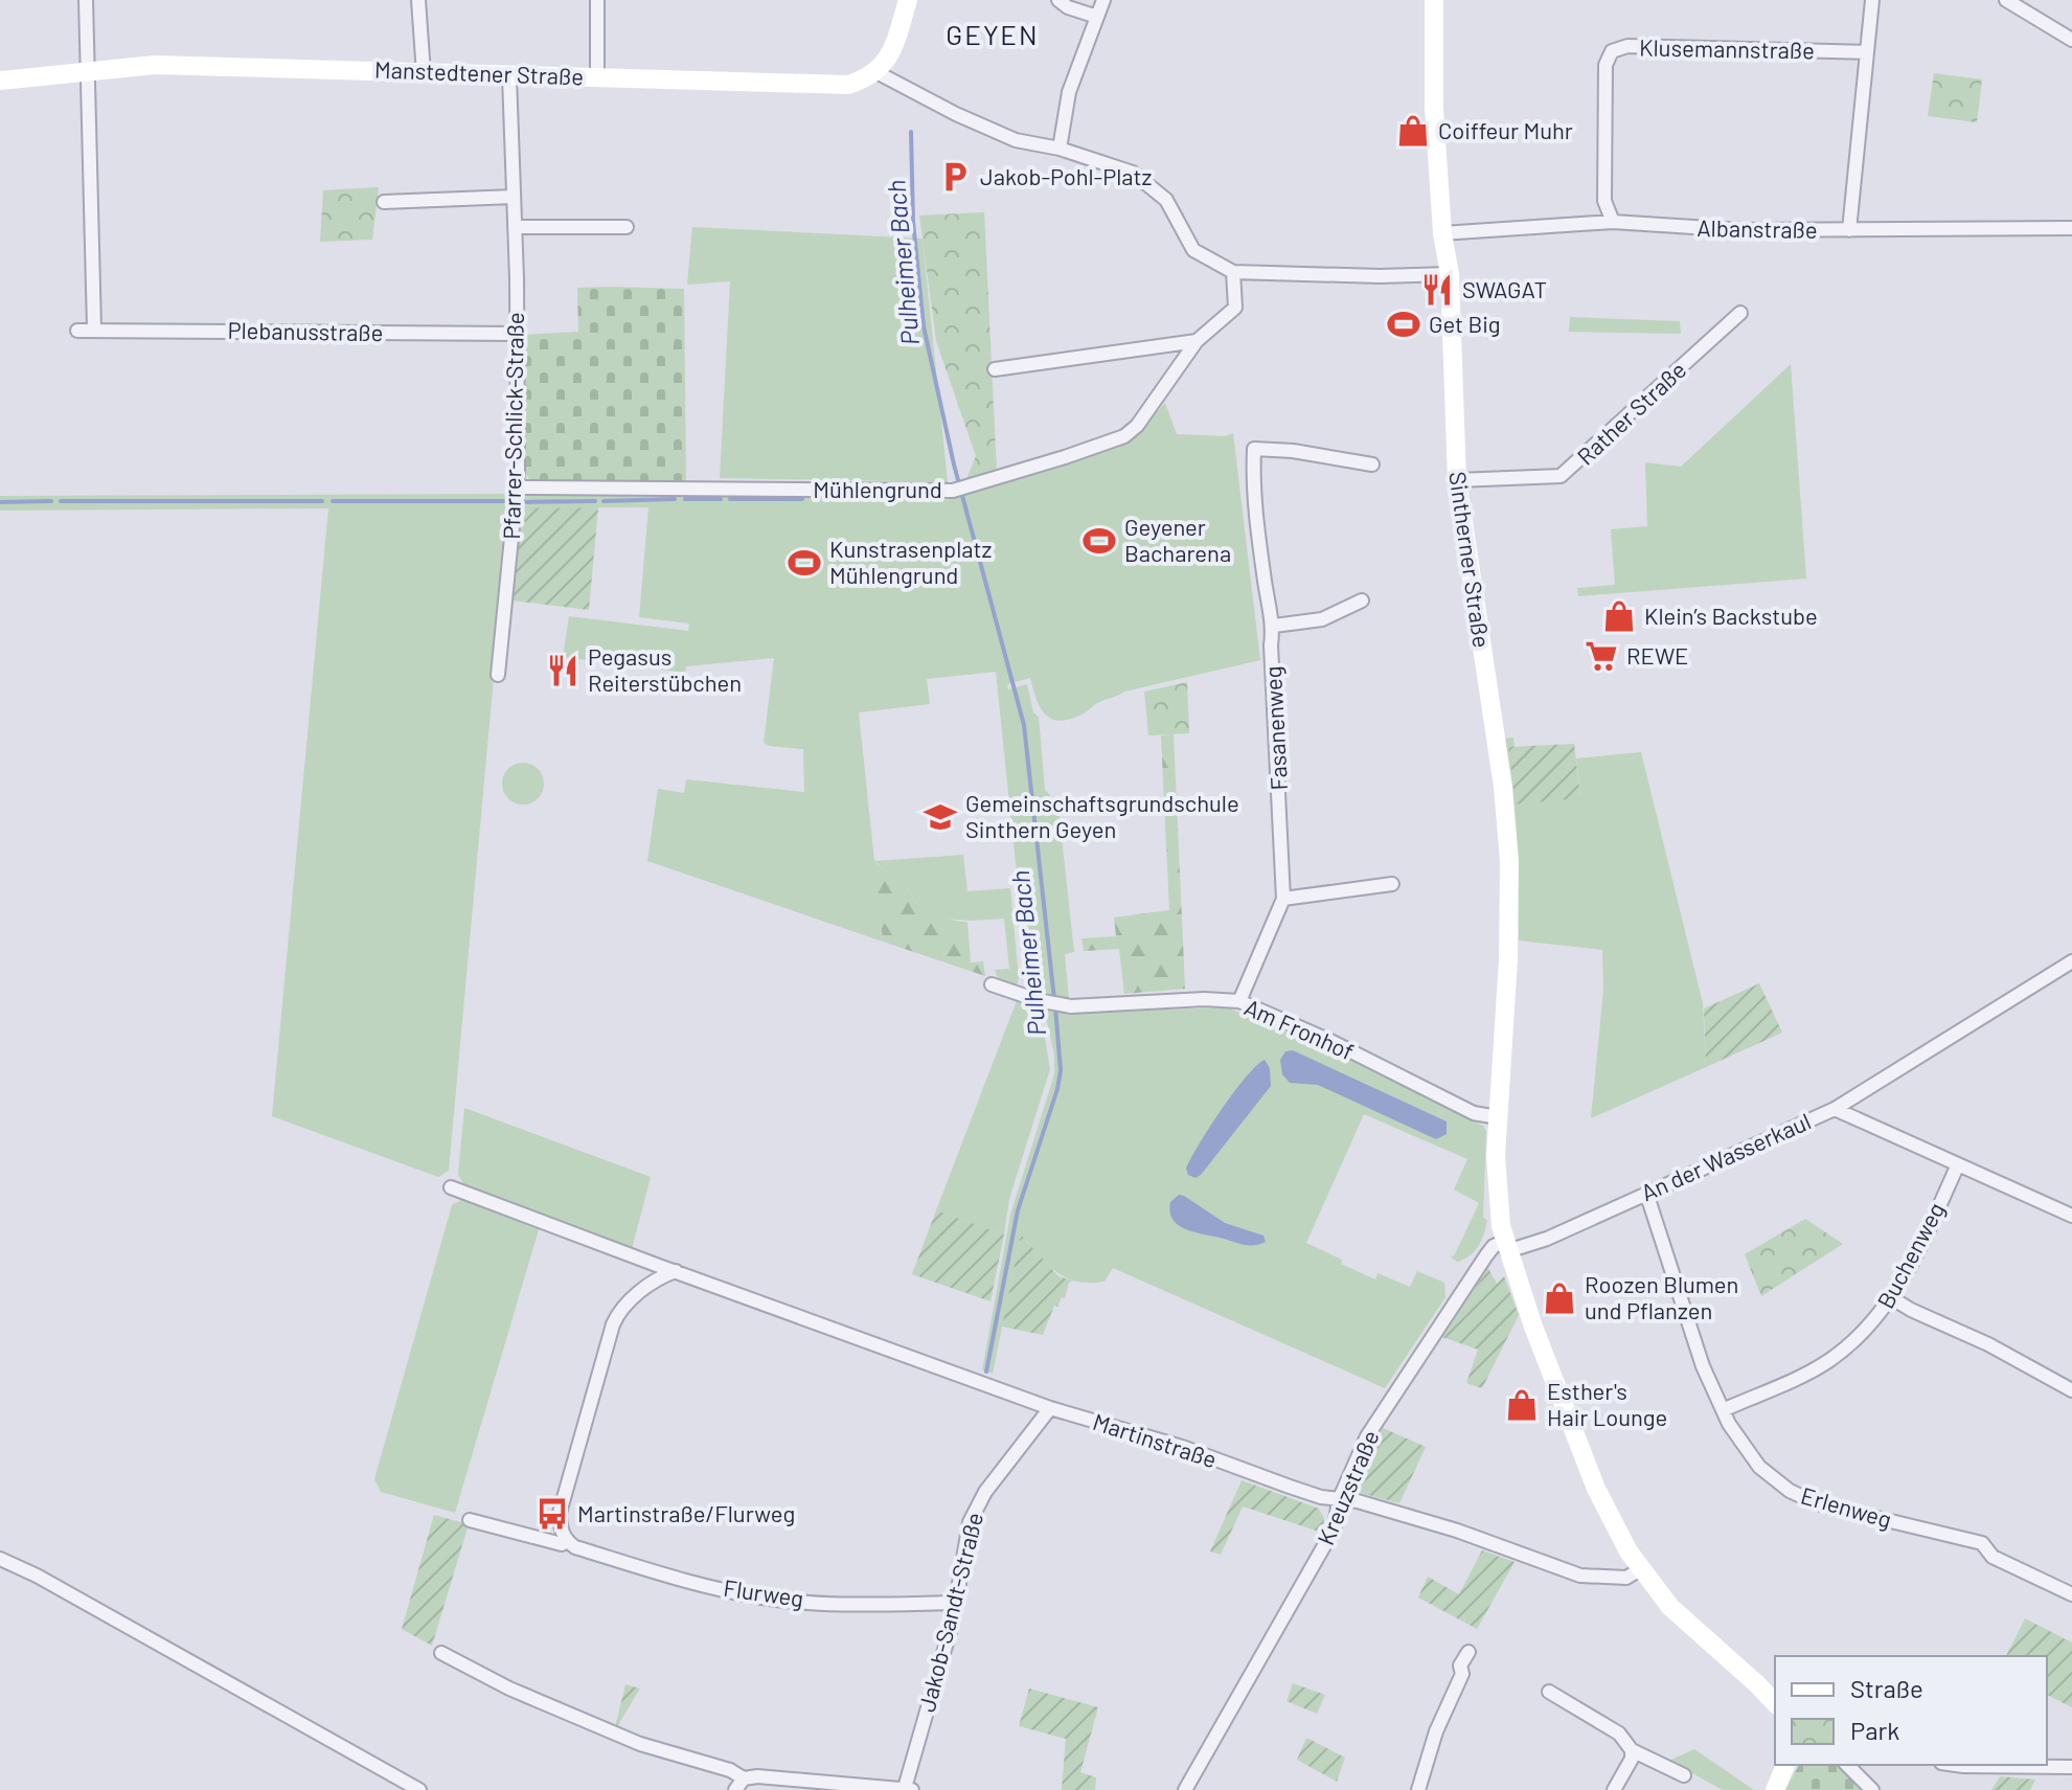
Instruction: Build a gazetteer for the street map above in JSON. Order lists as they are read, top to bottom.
{
  "streets": {
    "street": [
      "Klusemannstraße",
      "Manstedtener Straße",
      "Albanstraße",
      "Plebanusstraße",
      "Rather Straße",
      "Pfarrer-Schlick-Straße",
      "Mühlengrund",
      "Sintherner Straße",
      "Fasanenweg",
      "Am Fronhof",
      "An der Wasserkaul",
      "Buchenweg",
      "Martinstraße",
      "Kreuzstraße",
      "Erlenweg",
      "Flurweg",
      "Jakob-Sandt-Straße"
    ]
  },
  "crossings": [
    ["Klusemannstraße", "Albanstraße"],
    ["Manstedtener Straße", "Pfarrer-Schlick-Straße"],
    ["Albanstraße", "Sintherner Straße"],
    ["Plebanusstraße", "Pfarrer-Schlick-Straße"],
    ["Rather Straße", "Sintherner Straße"],
    ["Pfarrer-Schlick-Straße", "Mühlengrund"],
    ["Sintherner Straße", "Am Fronhof"],
    ["Sintherner Straße", "An der Wasserkaul"],
    ["Sintherner Straße", "Martinstraße"],
    ["Sintherner Straße", "Kreuzstraße"],
    ["Fasanenweg", "Am Fronhof"],
    ["An der Wasserkaul", "Kreuzstraße"],
    ["An der Wasserkaul", "Erlenweg"],
    ["Buchenweg", "Erlenweg"],
    ["Martinstraße", "Kreuzstraße"],
    ["Martinstraße", "Jakob-Sandt-Straße"],
    ["Flurweg", "Jakob-Sandt-Straße"]
  ],
  "districts": ["GEYEN"],
  "water": ["Pulheimer Bach"],
  "places": {
    "shop": [
      "Coiffeur Muhr",
      "Klein’s Backstube",
      "Roozen Blumen und Pflanzen",
      "Esther's Hair Lounge"
    ],
    "parking": ["Jakob-Pohl-Platz"],
    "restaurant": ["SWAGAT", "Pegasus Reiterstübchen"],
    "sports": ["Get Big", "Geyener Bacharena", "Kunstrasenplatz Mühlengrund"],
    "supermarket": ["REWE"],
    "school or university": ["Gemeinschaftsgrundschule Sinthern Geyen"],
    "bus stop": ["Martinstraße/Flurweg"]
  },
  "legend": ["Straße", "Park"]
}
